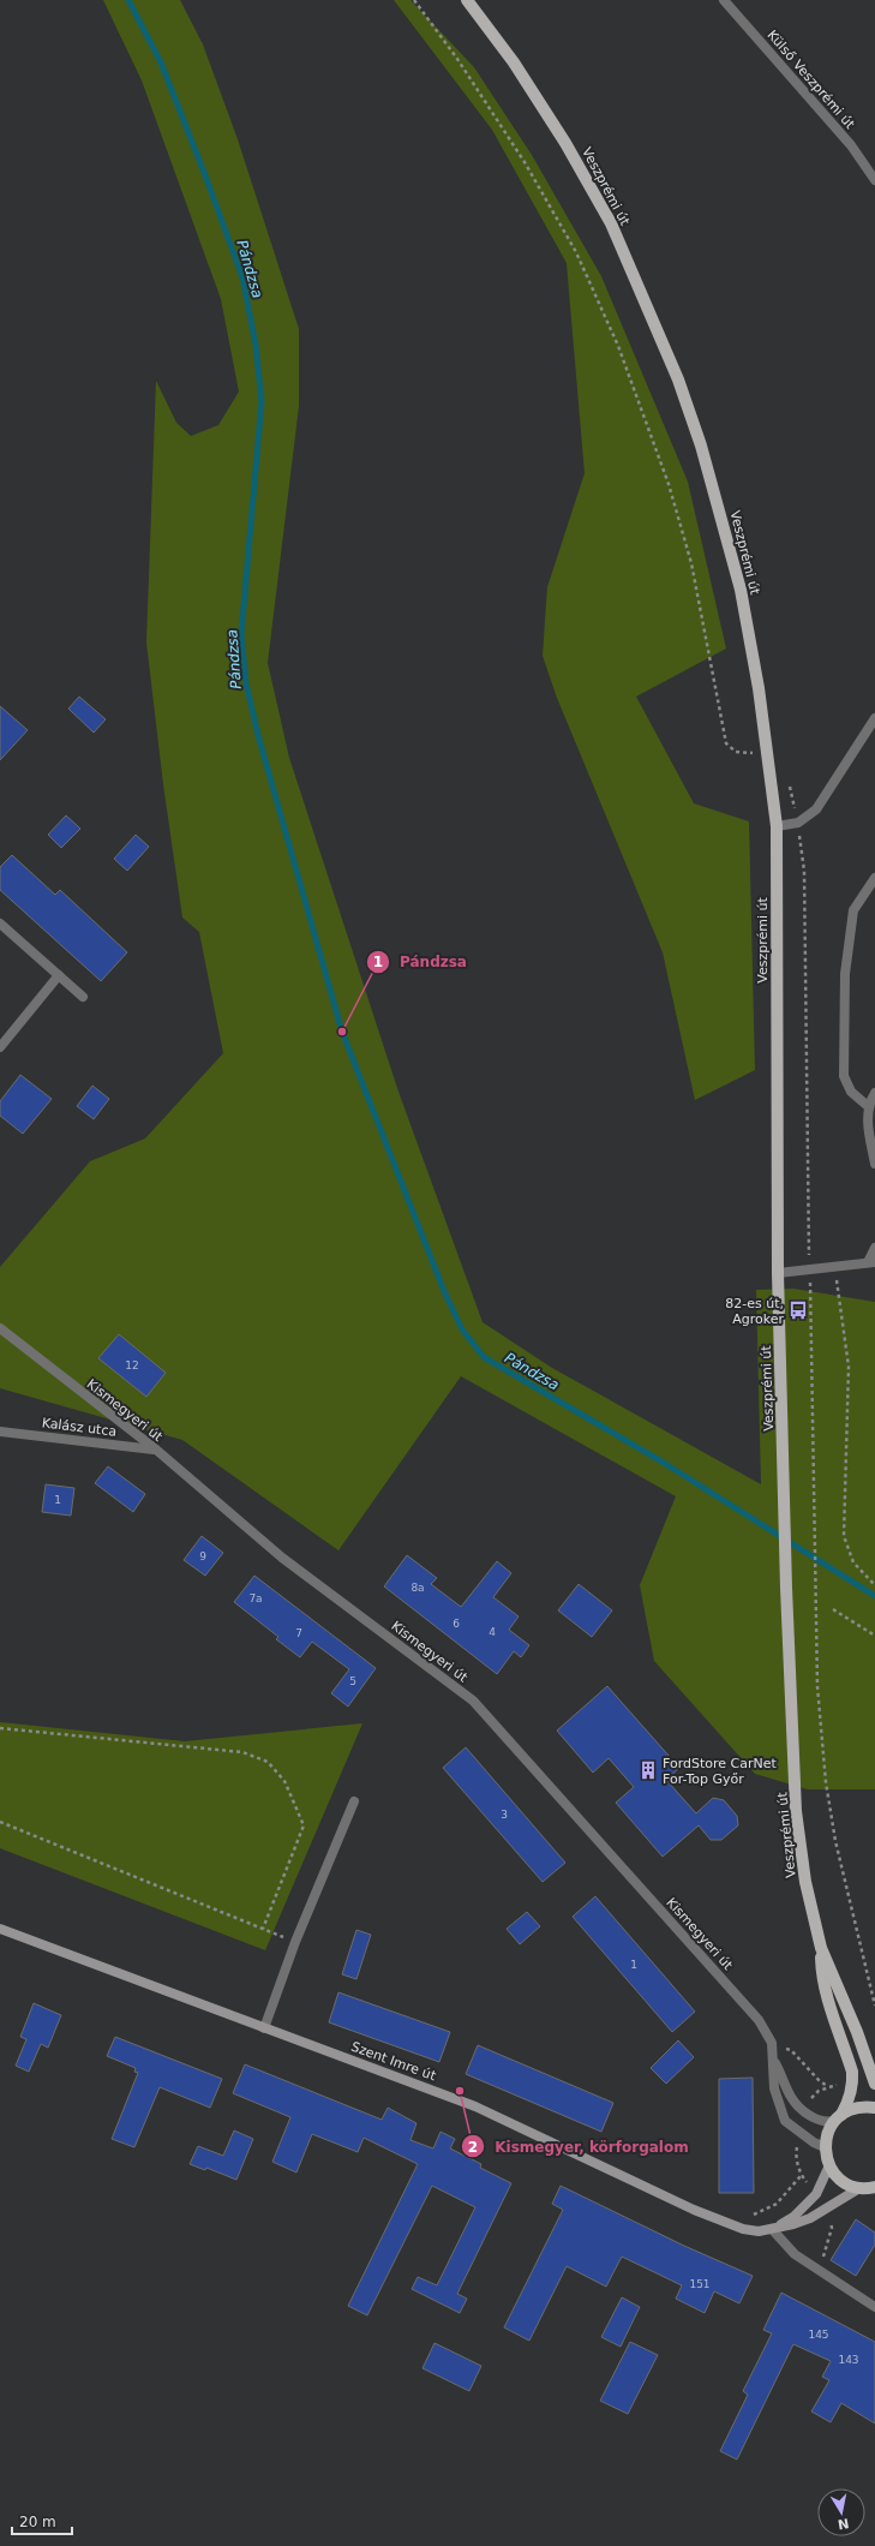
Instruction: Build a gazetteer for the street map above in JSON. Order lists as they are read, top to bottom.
{
  "streets": {
    "main road": ["Veszprémi út", "Szent Imre út"],
    "street": ["Külső Veszprémi út", "Kismegyeri út", "Kalász utca"]
  },
  "crossings": [
    ["Veszprémi út", "Kismegyeri út"],
    ["Kismegyeri út", "Kalász utca"]
  ],
  "water": ["Pándzsa"],
  "places": {
    "other": ["Pándzsa", "Kismegyer, körforgalom"],
    "bus stop": ["82-es út, Agroker"],
    "building": ["FordStore CarNet For-Top Győr"]
  },
  "house_numbers": [
    "12",
    "1",
    "9",
    "8a",
    "7a",
    "6",
    "4",
    "7",
    "5",
    "3",
    "1",
    "151",
    "145",
    "143"
  ],
  "scale_bar": "20 m",
  "north": "bottom"
}
